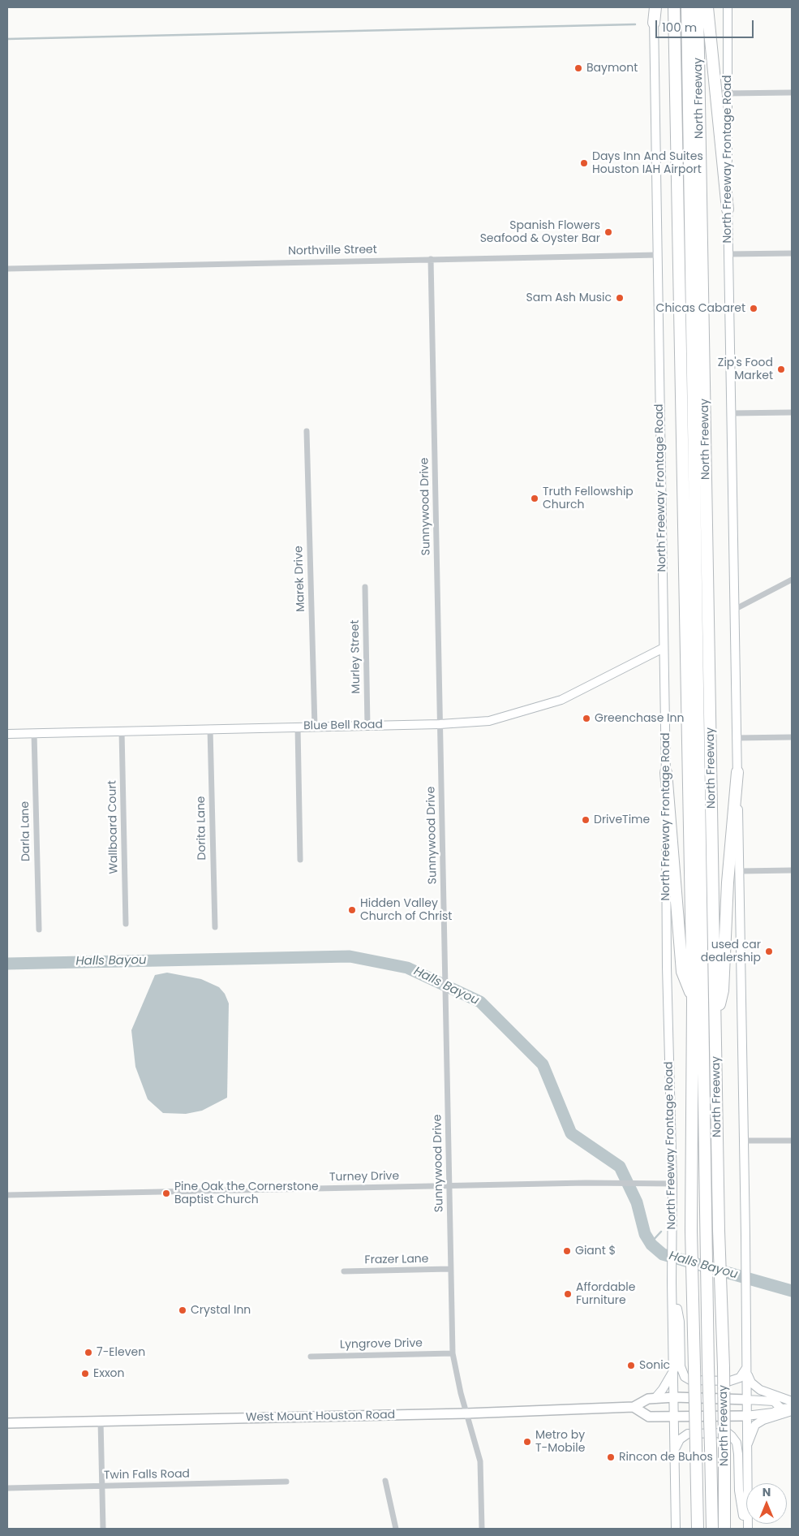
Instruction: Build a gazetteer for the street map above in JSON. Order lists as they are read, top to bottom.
{
  "streets": {
    "highway": ["North Freeway"],
    "main road": ["North Freeway Frontage Road", "Blue Bell Road", "West Mount Houston Road"],
    "street": [
      "Northville Street",
      "Sunnywood Drive",
      "Marek Drive",
      "Murley Street",
      "Wallboard Court",
      "Dorita Lane",
      "Darla Lane",
      "Turney Drive",
      "Frazer Lane",
      "Lyngrove Drive",
      "Twin Falls Road"
    ]
  },
  "crossings": [
    ["North Freeway Frontage Road", "Northville Street"],
    ["North Freeway Frontage Road", "Blue Bell Road"],
    ["North Freeway Frontage Road", "Turney Drive"],
    ["North Freeway Frontage Road", "West Mount Houston Road"],
    ["Northville Street", "Sunnywood Drive"],
    ["Sunnywood Drive", "Blue Bell Road"],
    ["Sunnywood Drive", "Turney Drive"],
    ["Sunnywood Drive", "Frazer Lane"],
    ["Sunnywood Drive", "Lyngrove Drive"],
    ["Sunnywood Drive", "West Mount Houston Road"],
    ["Marek Drive", "Blue Bell Road"],
    ["Murley Street", "Blue Bell Road"],
    ["Blue Bell Road", "Wallboard Court"],
    ["Blue Bell Road", "Dorita Lane"],
    ["Blue Bell Road", "Darla Lane"]
  ],
  "water": ["Halls Bayou"],
  "places": [
    "Baymont",
    "Days Inn And Suites Houston IAH Airport",
    "Spanish Flowers Seafood & Oyster Bar",
    "Sam Ash Music",
    "Chicas Cabaret",
    "Zip's Food Market",
    "Truth Fellowship Church",
    "Greenchase Inn",
    "DriveTime",
    "Hidden Valley Church of Christ",
    "used car dealership",
    "Pine Oak the Cornerstone Baptist Church",
    "Giant $",
    "Affordable Furniture",
    "Crystal Inn",
    "7-Eleven",
    "Sonic",
    "Exxon",
    "Metro by T-Mobile",
    "Rincon de Buhos"
  ],
  "scale_bar": "100 m",
  "north": "top"
}
